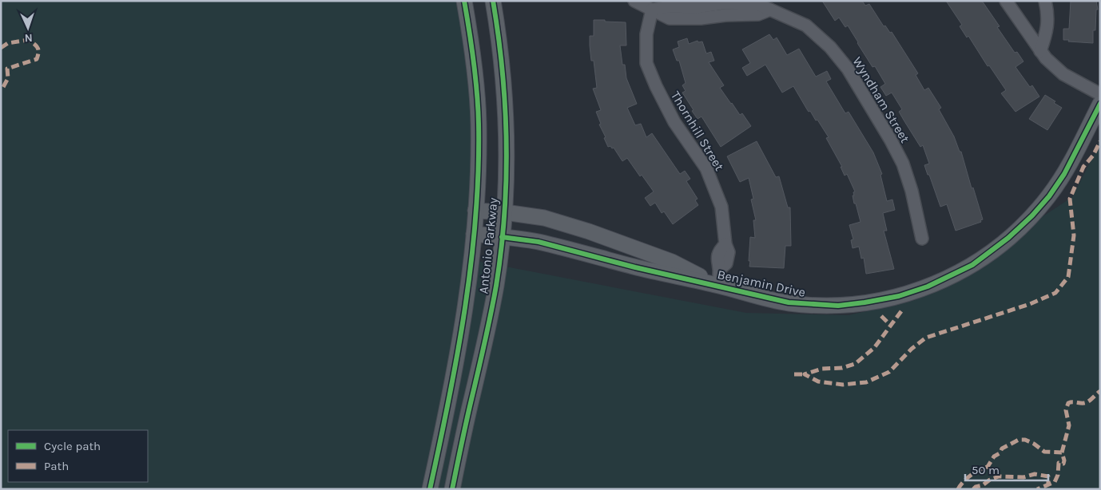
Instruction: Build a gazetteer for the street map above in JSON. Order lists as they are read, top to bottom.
{
  "streets": {
    "main road": ["Antonio Parkway", "Benjamin Drive"],
    "street": ["Wyndham Street", "Thornhill Street"]
  },
  "crossings": [
    ["Wyndham Street", "Thornhill Street"],
    ["Thornhill Street", "Benjamin Drive"],
    ["Antonio Parkway", "Benjamin Drive"]
  ],
  "legend": ["Cycle path", "Path"],
  "scale_bar": "50 m",
  "north": "bottom"
}
